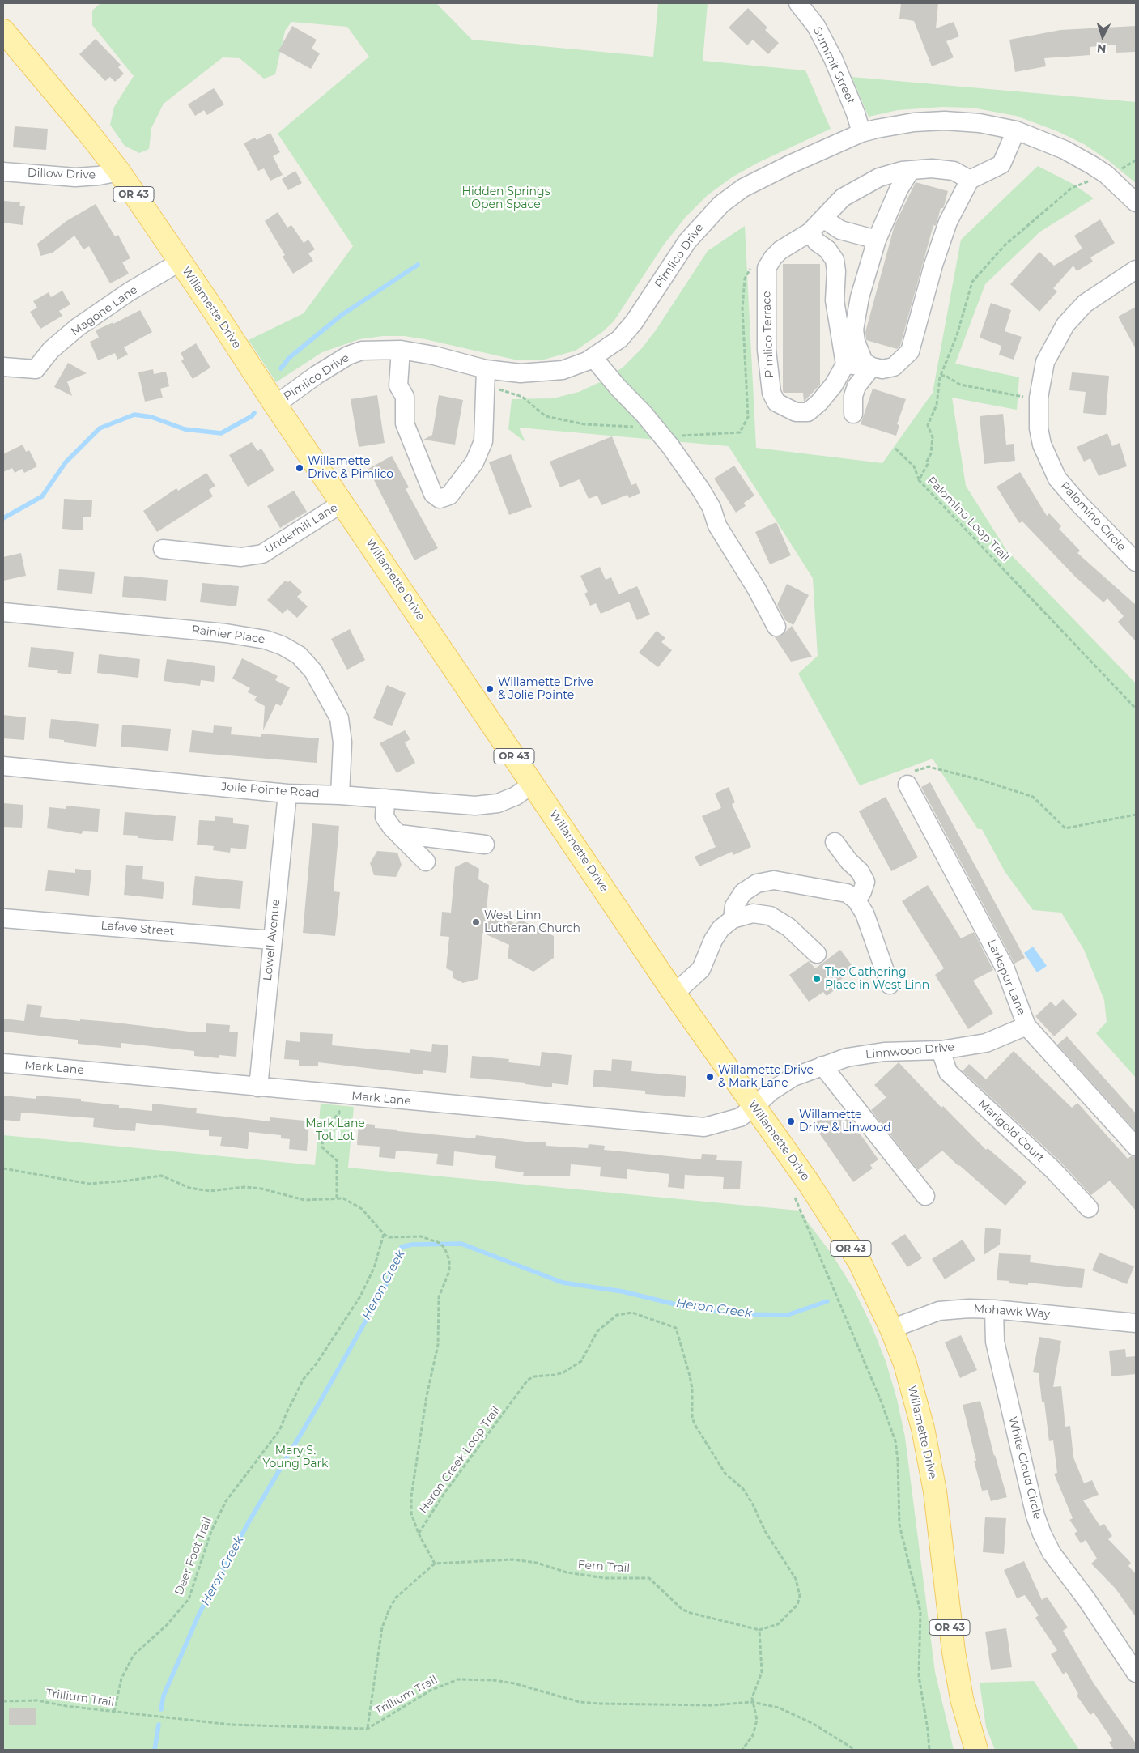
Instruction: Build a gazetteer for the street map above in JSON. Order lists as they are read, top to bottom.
{
  "streets": {
    "main road": ["OR 43", "Willamette Drive"],
    "street": [
      "Summit Street",
      "Dillow Drive",
      "Pimlico Drive",
      "Magone Lane",
      "Pimlico Terrace",
      "Palomino Circle",
      "Underhill Lane",
      "Rainier Place",
      "Jolie Pointe Road",
      "Lafave Street",
      "Lowell Avenue",
      "Larkspur Lane",
      "Linnwood Drive",
      "Mark Lane",
      "Marigold Court",
      "Mohawk Way",
      "White Cloud Circle"
    ],
    "path": [
      "Palomino Loop Trail",
      "Heron Creek Loop Trail",
      "Deer Foot Trail",
      "Fern Trail",
      "Trillium Trail"
    ]
  },
  "crossings": [
    ["Summit Street", "Pimlico Drive"],
    ["Dillow Drive", "Willamette Drive"],
    ["Pimlico Drive", "Willamette Drive"],
    ["Willamette Drive", "Magone Lane"],
    ["Willamette Drive", "Underhill Lane"],
    ["Willamette Drive", "Jolie Pointe Road"],
    ["Willamette Drive", "Linnwood Drive"],
    ["Willamette Drive", "Mark Lane"],
    ["Willamette Drive", "Mohawk Way"],
    ["Rainier Place", "Jolie Pointe Road"],
    ["Jolie Pointe Road", "Lowell Avenue"],
    ["Lafave Street", "Lowell Avenue"],
    ["Lowell Avenue", "Mark Lane"],
    ["Larkspur Lane", "Linnwood Drive"],
    ["Linnwood Drive", "Mark Lane"],
    ["Linnwood Drive", "Marigold Court"],
    ["Mohawk Way", "White Cloud Circle"],
    ["Heron Creek Loop Trail", "Deer Foot Trail"],
    ["Heron Creek Loop Trail", "Fern Trail"],
    ["Deer Foot Trail", "Trillium Trail"]
  ],
  "water": ["Heron Creek"],
  "parks": ["Hidden Springs Open Space", "Mark Lane Tot Lot", "Mary S. Young Park"],
  "places": [
    "Willamette Drive & Pimlico",
    "Willamette Drive & Jolie Pointe",
    "West Linn Lutheran Church",
    "The Gathering Place in West Linn",
    "Willamette Drive & Mark Lane",
    "Willamette Drive & Linwood"
  ],
  "north": "bottom"
}
